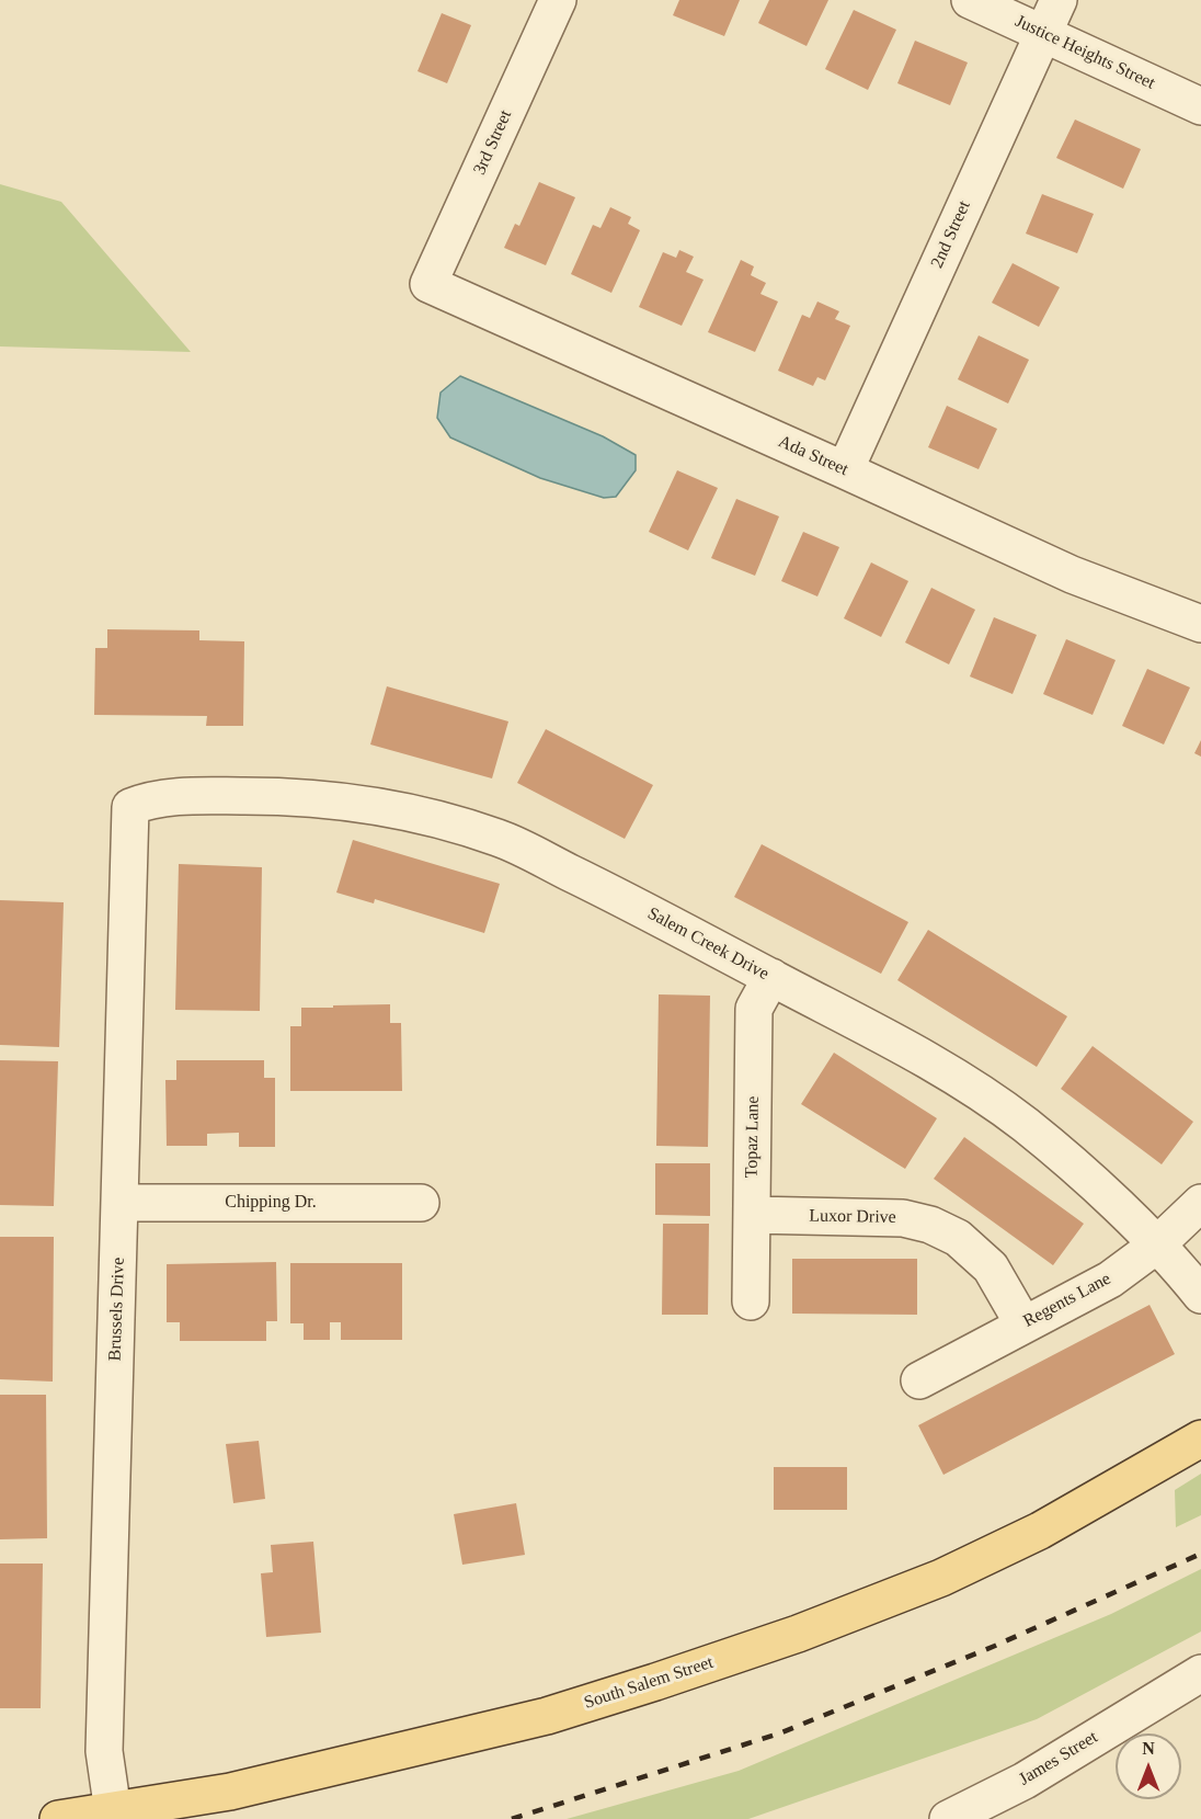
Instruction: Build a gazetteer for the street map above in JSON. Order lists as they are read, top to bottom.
{
  "streets": {
    "main road": ["South Salem Street"],
    "street": [
      "Justice Heights Street",
      "3rd Street",
      "2nd Street",
      "Ada Street",
      "Salem Creek Drive",
      "Topaz Lane",
      "Chipping Dr.",
      "Luxor Drive",
      "Regents Lane",
      "Brussels Drive",
      "James Street"
    ]
  },
  "crossings": [
    ["Justice Heights Street", "2nd Street"],
    ["3rd Street", "Ada Street"],
    ["2nd Street", "Ada Street"],
    ["Salem Creek Drive", "Topaz Lane"],
    ["Salem Creek Drive", "Regents Lane"],
    ["Salem Creek Drive", "Brussels Drive"],
    ["Topaz Lane", "Luxor Drive"],
    ["Chipping Dr.", "Brussels Drive"],
    ["Luxor Drive", "Regents Lane"],
    ["Brussels Drive", "South Salem Street"]
  ],
  "north": "top"
}
